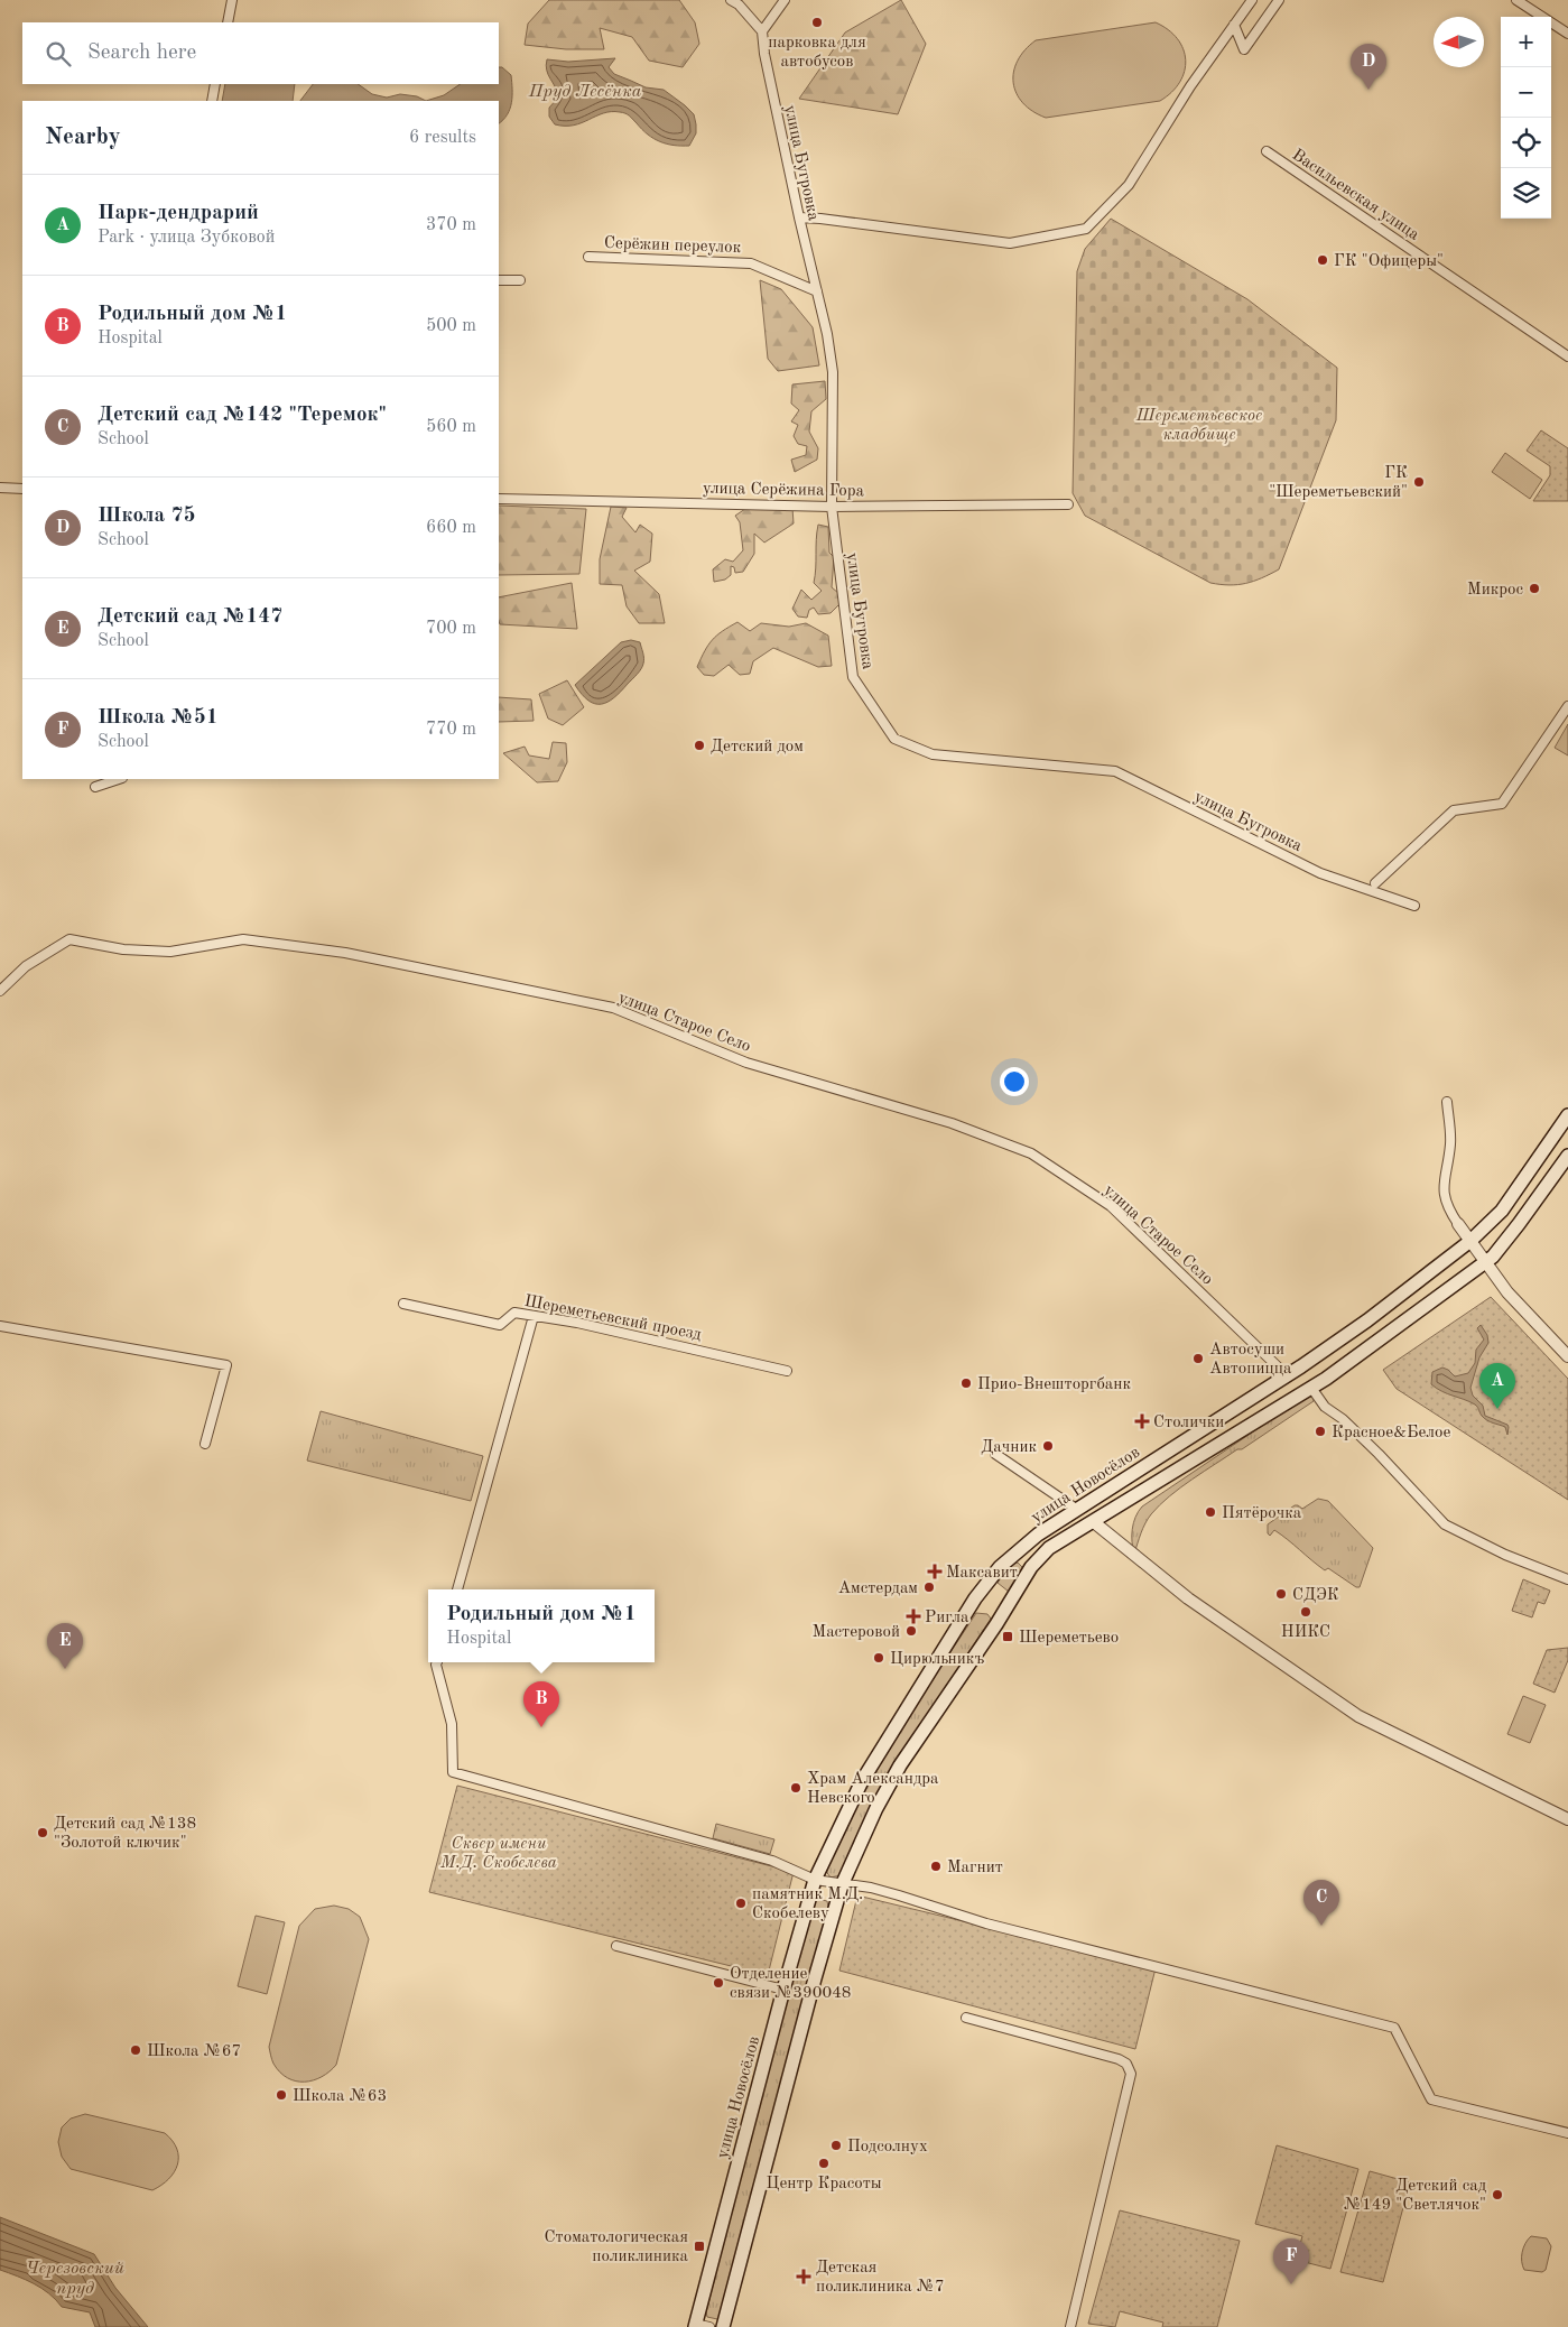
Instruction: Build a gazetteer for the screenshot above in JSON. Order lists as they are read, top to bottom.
{
  "streets": {
    "main road": ["улица Новосёлов"],
    "street": [
      "улица Бугровка",
      "Васильевская улица",
      "Серёжин переулок",
      "улица Серёжина Гора",
      "улица Старое Село",
      "Шереметьевский проезд"
    ]
  },
  "crossings": [
    ["улица Бугровка", "Серёжин переулок"],
    ["улица Бугровка", "улица Серёжина Гора"],
    ["улица Старое Село", "улица Новосёлов"]
  ],
  "water": ["Пруд Лесёнка", "Черезовский пруд"],
  "parks": ["Шереметьевское кладбище", "Сквер имени М.Д. Скобелева"],
  "places": {
    "other": [
      "парковка для автобусов",
      "ГК \"Офицеры\"",
      "ГК \"Шереметьевский\"",
      "Микрос",
      "Детский дом",
      "Автосуши Автопицца",
      "Прио-Внешторгбанк",
      "Красное&Белое",
      "Дачник",
      "Пятёрочка",
      "Амстердам",
      "СДЭК",
      "НИКС",
      "Мастеровой",
      "Цирюльникъ",
      "Храм Александра Невского",
      "Детский сад №138 \"Золотой ключик\"",
      "Магнит",
      "памятник М.Д. Скобелеву",
      "Отделение связи №390048",
      "Школа №67",
      "Школа №63",
      "Подсолнух",
      "Центр Красоты",
      "Детский сад №149 \"Светлячок\""
    ],
    "health": [
      "Столички",
      "Максавит",
      "Ригла",
      "Детская поликлиника №7"
    ],
    "transit": ["Шереметьево", "Стоматологическая поликлиника"]
  },
  "north": "left",
  "page": {
    "map_buttons": ["+", "−"],
    "search": "Search here",
    "pins": [
      "D",
      "A",
      "E",
      "B",
      "C",
      "F"
    ],
    "heading": ["Nearby", "6 results"],
    "list": [
      {
        "mark": "A",
        "name": "Парк-дендрарий",
        "note": "Park · улица Зубковой",
        "value": "370 m"
      },
      {
        "mark": "B",
        "name": "Родильный дом №1",
        "note": "Hospital",
        "value": "500 m"
      },
      {
        "mark": "C",
        "name": "Детский сад №142 \"Теремок\"",
        "note": "School",
        "value": "560 m"
      },
      {
        "mark": "D",
        "name": "Школа 75",
        "note": "School",
        "value": "660 m"
      },
      {
        "mark": "E",
        "name": "Детский сад №147",
        "note": "School",
        "value": "700 m"
      },
      {
        "mark": "F",
        "name": "Школа №51",
        "note": "School",
        "value": "770 m"
      }
    ],
    "popup": ["Родильный дом №1", "Hospital"]
  }
}
